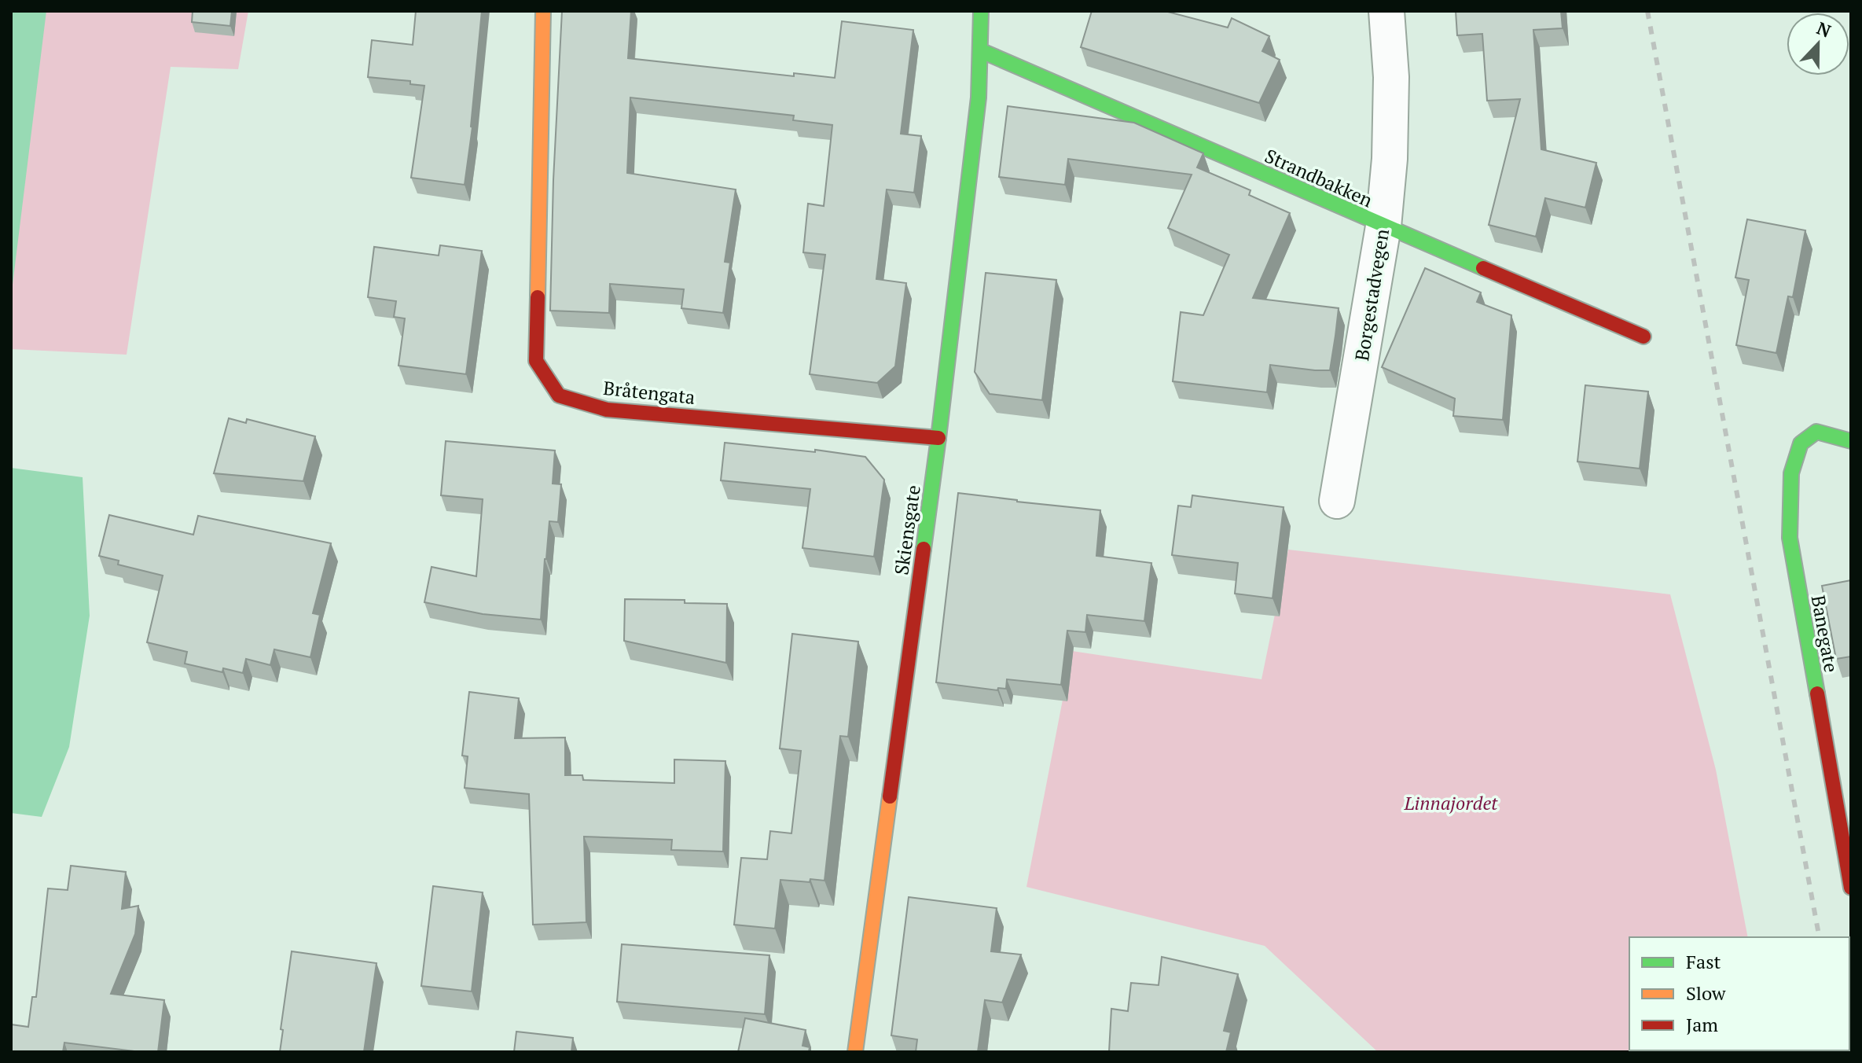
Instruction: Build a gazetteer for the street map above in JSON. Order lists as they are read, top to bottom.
{
  "streets": {
    "street": [
      "Strandbakken",
      "Borgestadvegen",
      "Bråtengata",
      "Skiensgate",
      "Banegate"
    ]
  },
  "crossings": [
    ["Strandbakken", "Borgestadvegen"],
    ["Strandbakken", "Skiensgate"],
    ["Bråtengata", "Skiensgate"]
  ],
  "parks": ["Linnajordet"],
  "legend": ["Fast", "Slow", "Jam"],
  "north": "top"
}
